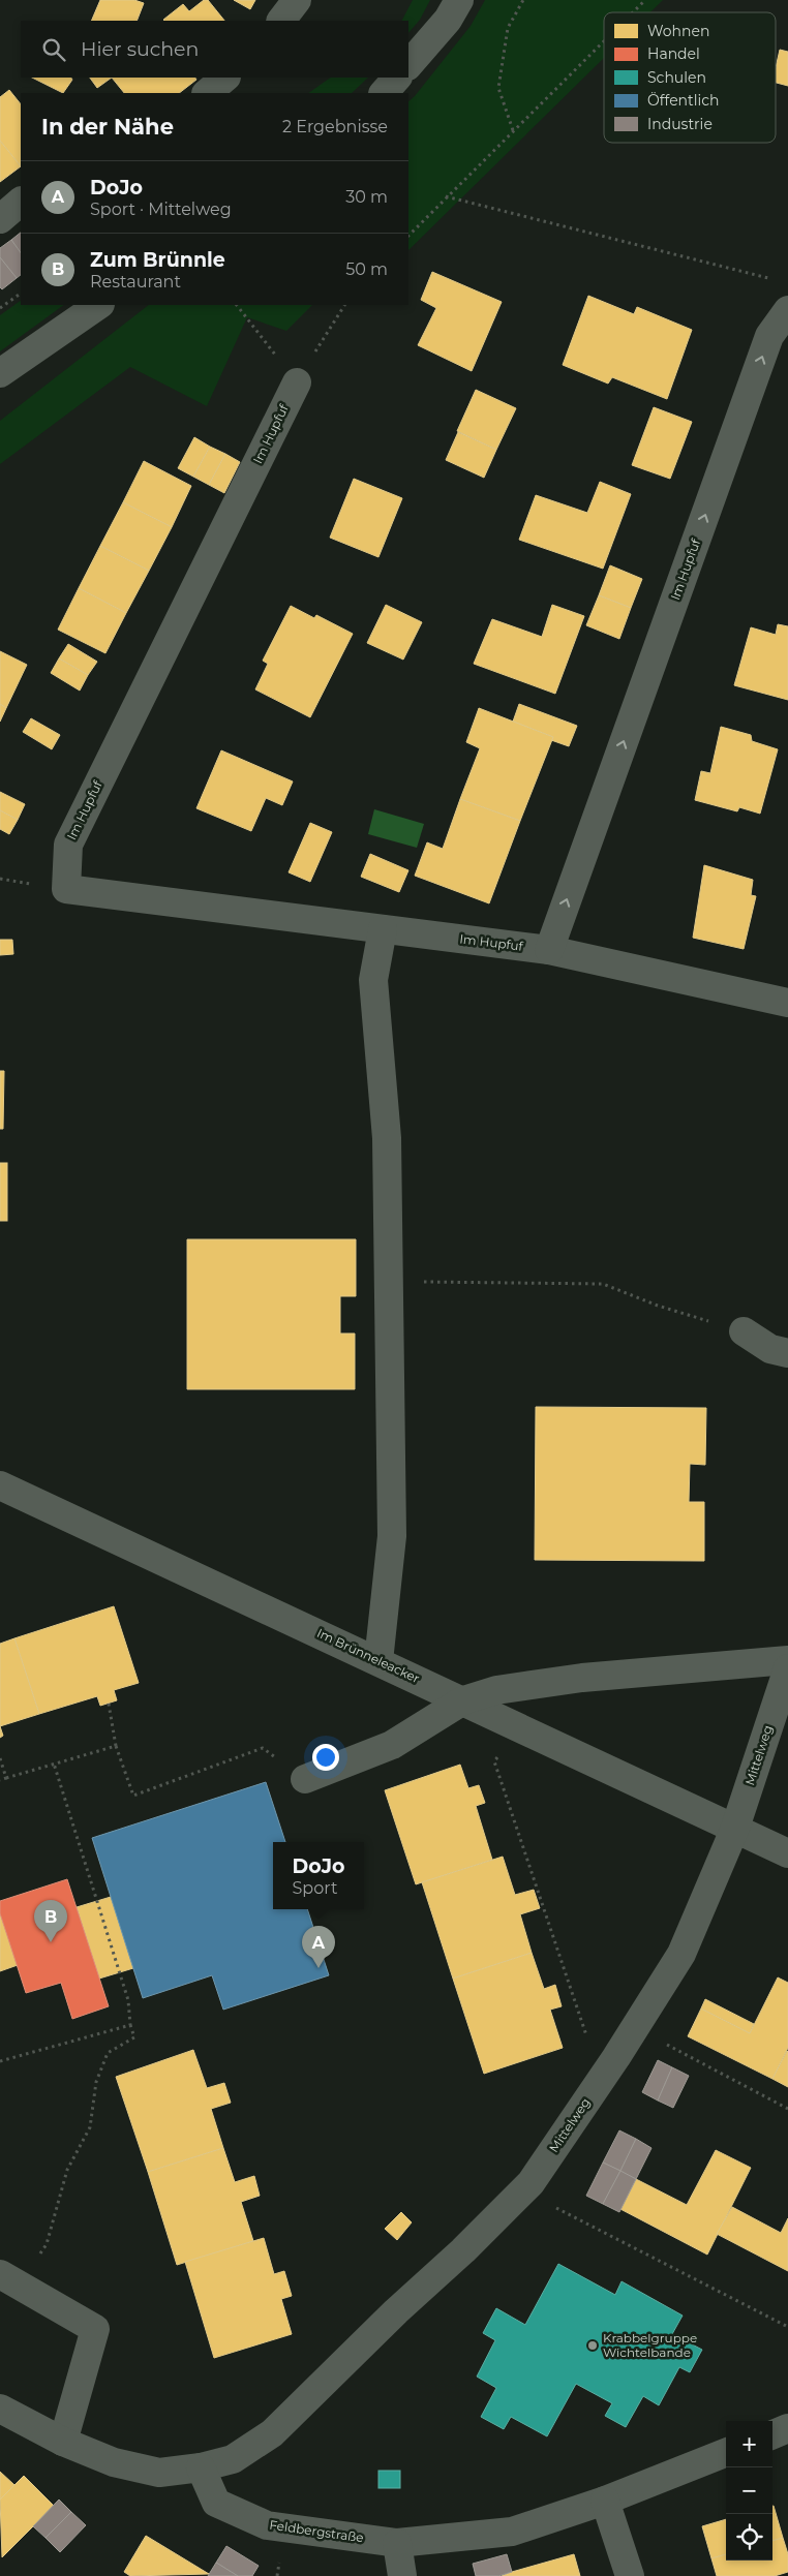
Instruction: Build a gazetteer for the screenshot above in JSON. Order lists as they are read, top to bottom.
{
  "streets": {
    "street": [
      "Im Hupfuf",
      "Im Brünneleacker",
      "Mittelweg",
      "Feldbergstraße"
    ]
  },
  "crossings": [
    ["Im Brünneleacker", "Mittelweg"],
    ["Mittelweg", "Feldbergstraße"]
  ],
  "places": ["Krabbelgruppe Wichtelbande"],
  "legend": [
    "Wohnen",
    "Handel",
    "Schulen",
    "Öffentlich",
    "Industrie"
  ],
  "page": {
    "search": "Hier suchen",
    "heading": ["In der Nähe", "2 Ergebnisse"],
    "list": [
      {
        "mark": "A",
        "name": "DoJo",
        "note": "Sport · Mittelweg",
        "value": "30 m"
      },
      {
        "mark": "B",
        "name": "Zum Brünnle",
        "note": "Restaurant",
        "value": "50 m"
      }
    ],
    "popup": ["DoJo", "Sport"],
    "pins": ["B", "A"],
    "map_buttons": ["+", "−"]
  }
}
